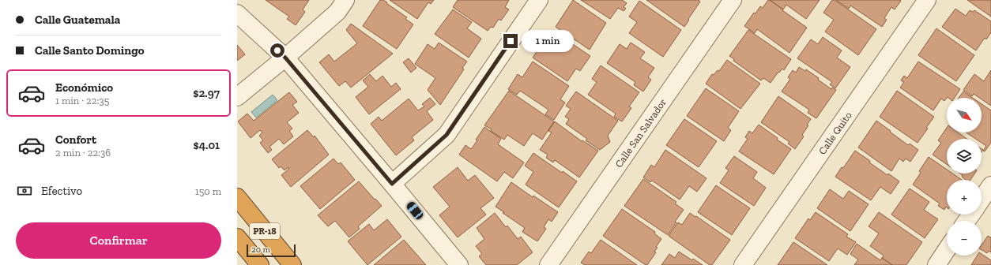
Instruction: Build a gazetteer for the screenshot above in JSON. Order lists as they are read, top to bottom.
{
  "streets": {
    "highway": ["PR-18"],
    "street": ["Calle San Salvador", "Calle Quito"]
  },
  "scale_bar": "20 m",
  "north": "bottom right",
  "page": {
    "banner": ["Calle Guatemala", "Calle Santo Domingo"],
    "bubble": "1 min",
    "list": [
      {
        "name": "Económico",
        "note": "1 min · 22:35",
        "value": "$2.97"
      },
      {
        "name": "Confort",
        "note": "2 min · 22:36",
        "value": "$4.01"
      }
    ],
    "map_buttons": ["+", "−"],
    "pay": ["Efectivo", "150 m"],
    "buttons": "Confirmar",
    "scale": "20 m"
  }
}
